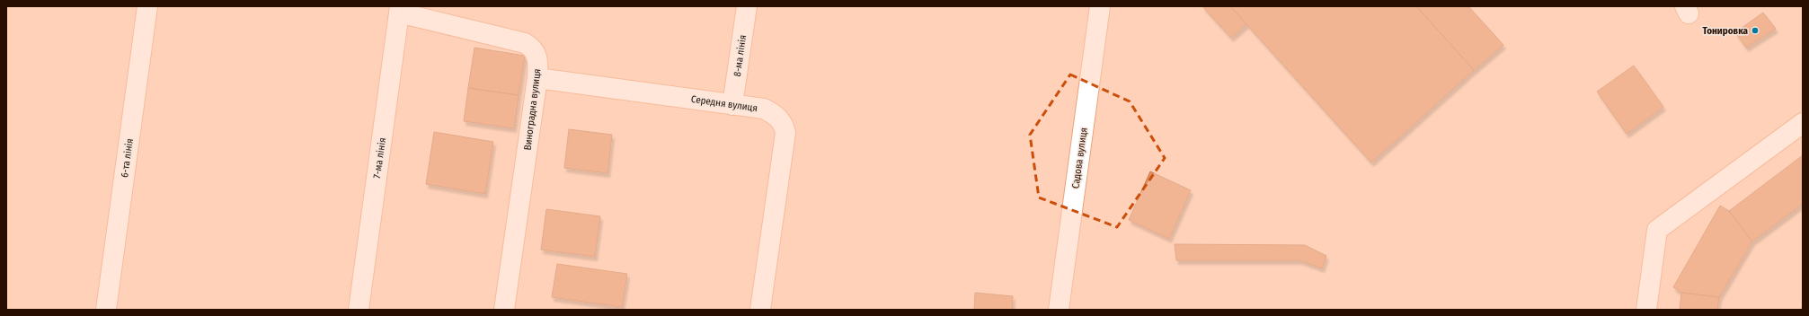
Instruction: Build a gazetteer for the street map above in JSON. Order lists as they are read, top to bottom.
{
  "streets": {
    "street": [
      "8-ма лінія",
      "Середня вулиця",
      "Виноградна вулиця",
      "6-та лінія",
      "7-ма лінія",
      "Садова вулиця"
    ]
  },
  "crossings": [
    ["8-ма лінія", "Середня вулиця"],
    ["Середня вулиця", "Виноградна вулиця"],
    ["Виноградна вулиця", "7-ма лінія"]
  ],
  "places": ["Тонировка"]
}
